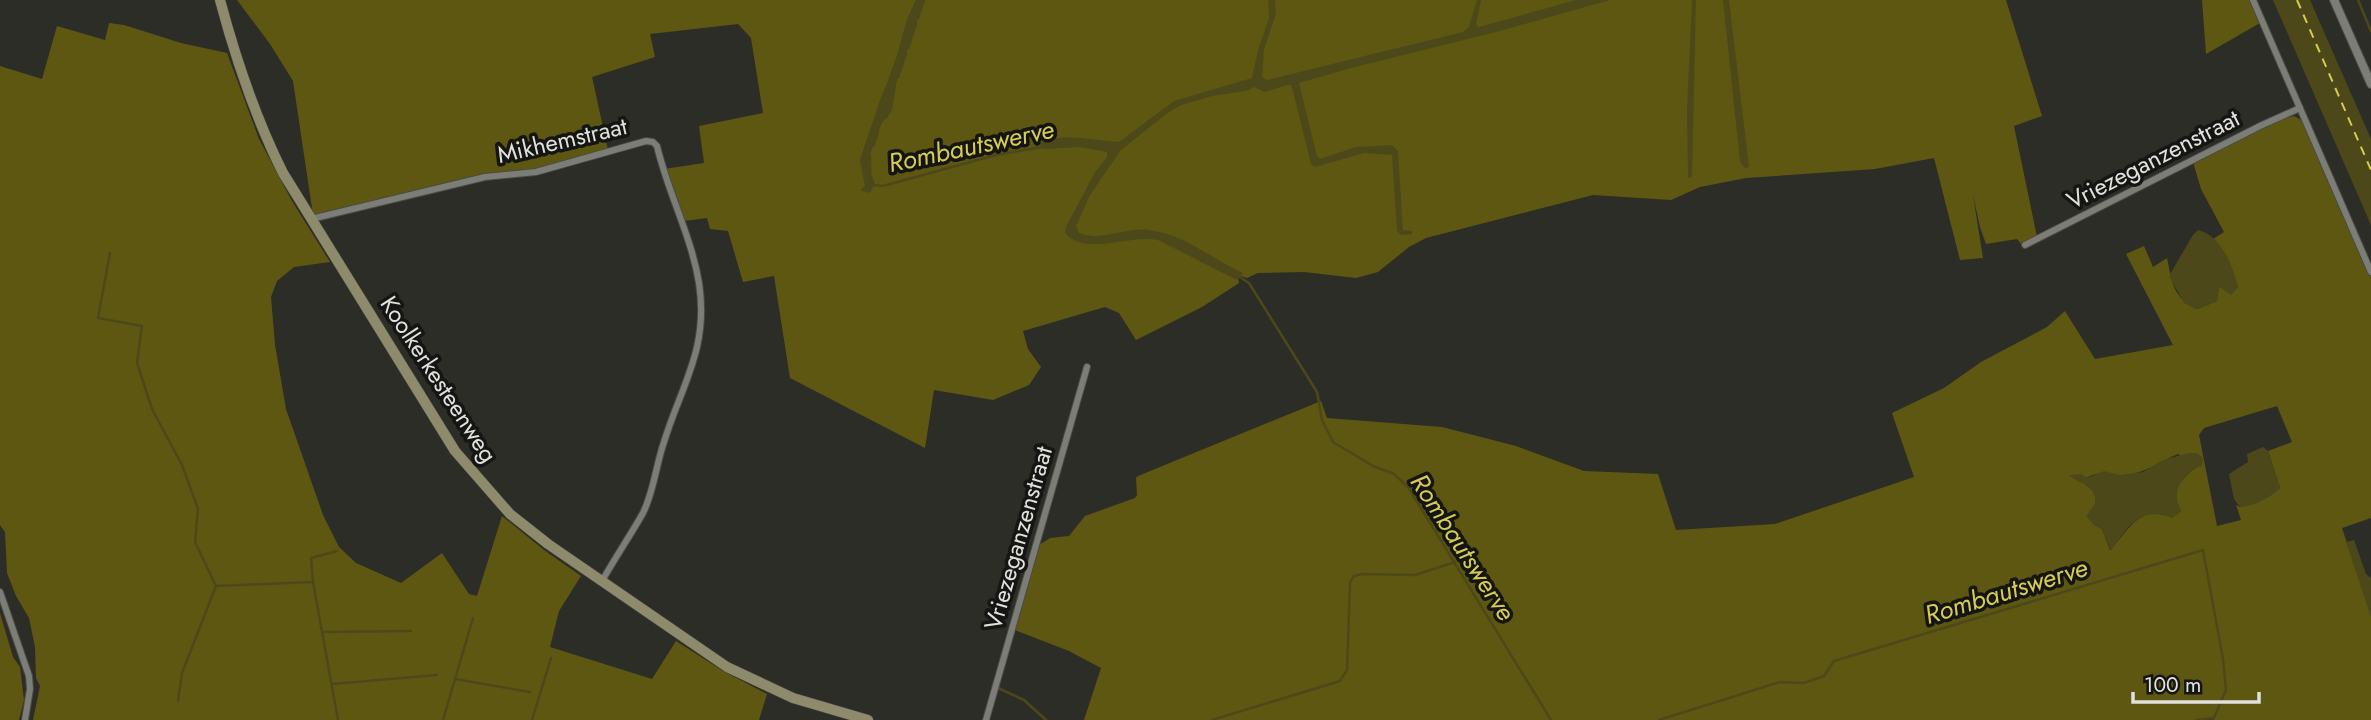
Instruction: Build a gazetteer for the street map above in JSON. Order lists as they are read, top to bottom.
{
  "streets": {
    "main road": ["Koolkerkesteenweg"],
    "street": ["Mikhemstraat", "Vriezeganzenstraat"]
  },
  "crossings": [
    ["Mikhemstraat", "Koolkerkesteenweg"]
  ],
  "water": ["Rombautswerve"],
  "scale_bar": "100 m"
}
